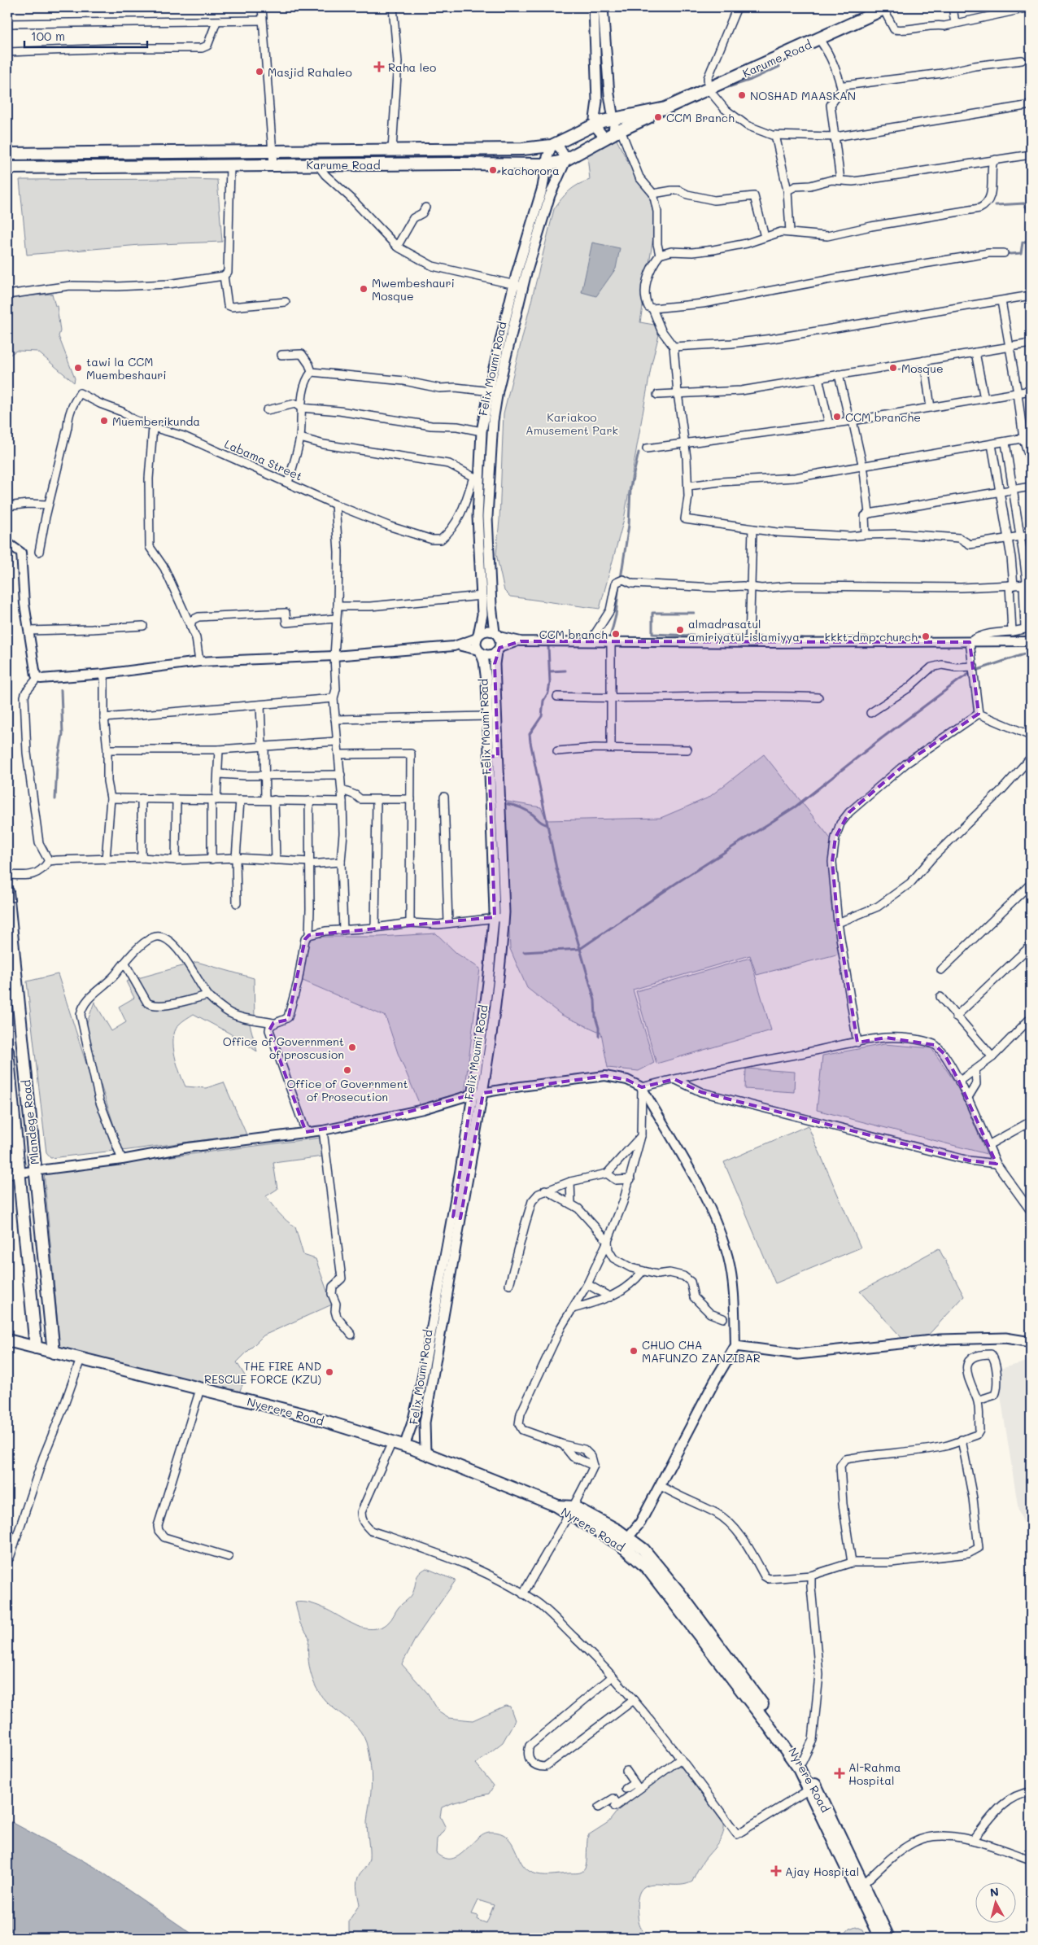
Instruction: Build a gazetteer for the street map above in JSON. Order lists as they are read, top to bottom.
{
  "streets": {
    "main road": [
      "Karume Road",
      "Felix Moumi Road",
      "Mlandege Road",
      "Nyerere Road",
      "Nyrere Road"
    ],
    "street": ["Labama Street"]
  },
  "crossings": [
    ["Karume Road", "Felix Moumi Road"],
    ["Felix Moumi Road", "Labama Street"],
    ["Felix Moumi Road", "Nyerere Road"],
    ["Mlandege Road", "Nyerere Road"],
    ["Nyerere Road", "Nyrere Road"]
  ],
  "parks": ["Kariakoo Amusement Park"],
  "places": {
    "health": ["Raha leo", "Al-Rahma Hospital", "Ajay Hospital"],
    "other": [
      "Masjid Rahaleo",
      "NOSHAD MAASKAN",
      "CCM Branch",
      "kachorora",
      "Mwembeshauri Mosque",
      "tawi la CCM Muembeshauri",
      "Mosque",
      "CCM branche",
      "Muemberikunda",
      "almadrasatul amiriyatul-islamiyya",
      "CCM branch",
      "kkkt-dmp church",
      "Office of Government of proscusion",
      "Office of Government of Prosecution",
      "CHUO CHA MAFUNZO ZANZIBAR",
      "THE FIRE AND RESCUE FORCE (KZU)"
    ]
  },
  "scale_bar": "100 m",
  "north": "top"
}
